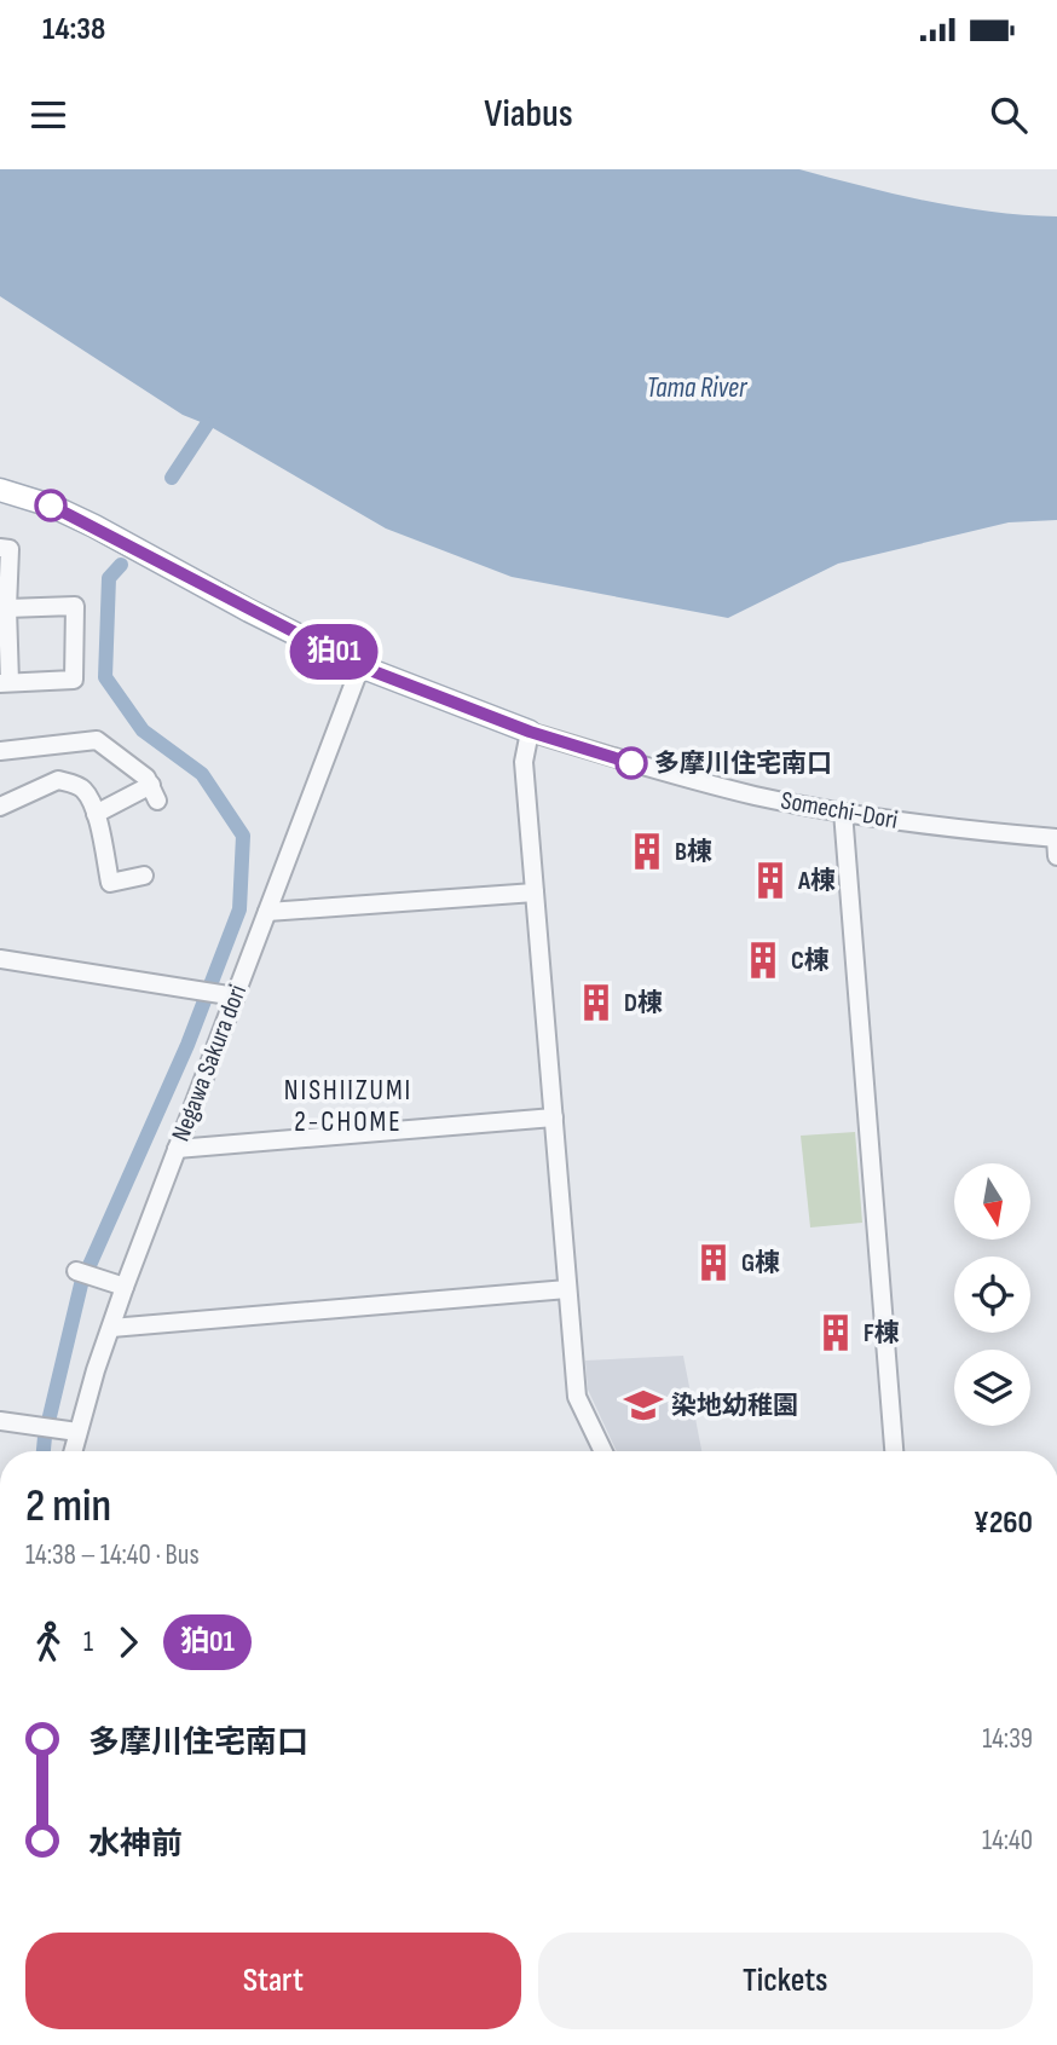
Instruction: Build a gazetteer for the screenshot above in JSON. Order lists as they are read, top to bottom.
{
  "streets": {
    "street": ["Somechi-Dori", "Negawa Sakura dori"]
  },
  "districts": ["NISHIIZUMI 2-CHOME"],
  "water": ["Tama River"],
  "places": {
    "other": ["多摩川住宅南口"],
    "building": [
      "B棟",
      "A棟",
      "C棟",
      "D棟",
      "G棟",
      "F棟"
    ],
    "school or university": ["染地幼稚園"]
  },
  "lines": ["bus line 狛01"],
  "north": "bottom",
  "page": {
    "status": "14:38",
    "header": "Viabus",
    "on_map": "狛01",
    "heading": ["2 min", "14:38 – 14:40 · Bus", "¥260"],
    "legs": ["1", "狛01"],
    "list": [
      {
        "name": "多摩川住宅南口",
        "value": "14:39"
      },
      {
        "name": "水神前",
        "value": "14:40"
      }
    ],
    "buttons": ["Start", "Tickets"]
  }
}
